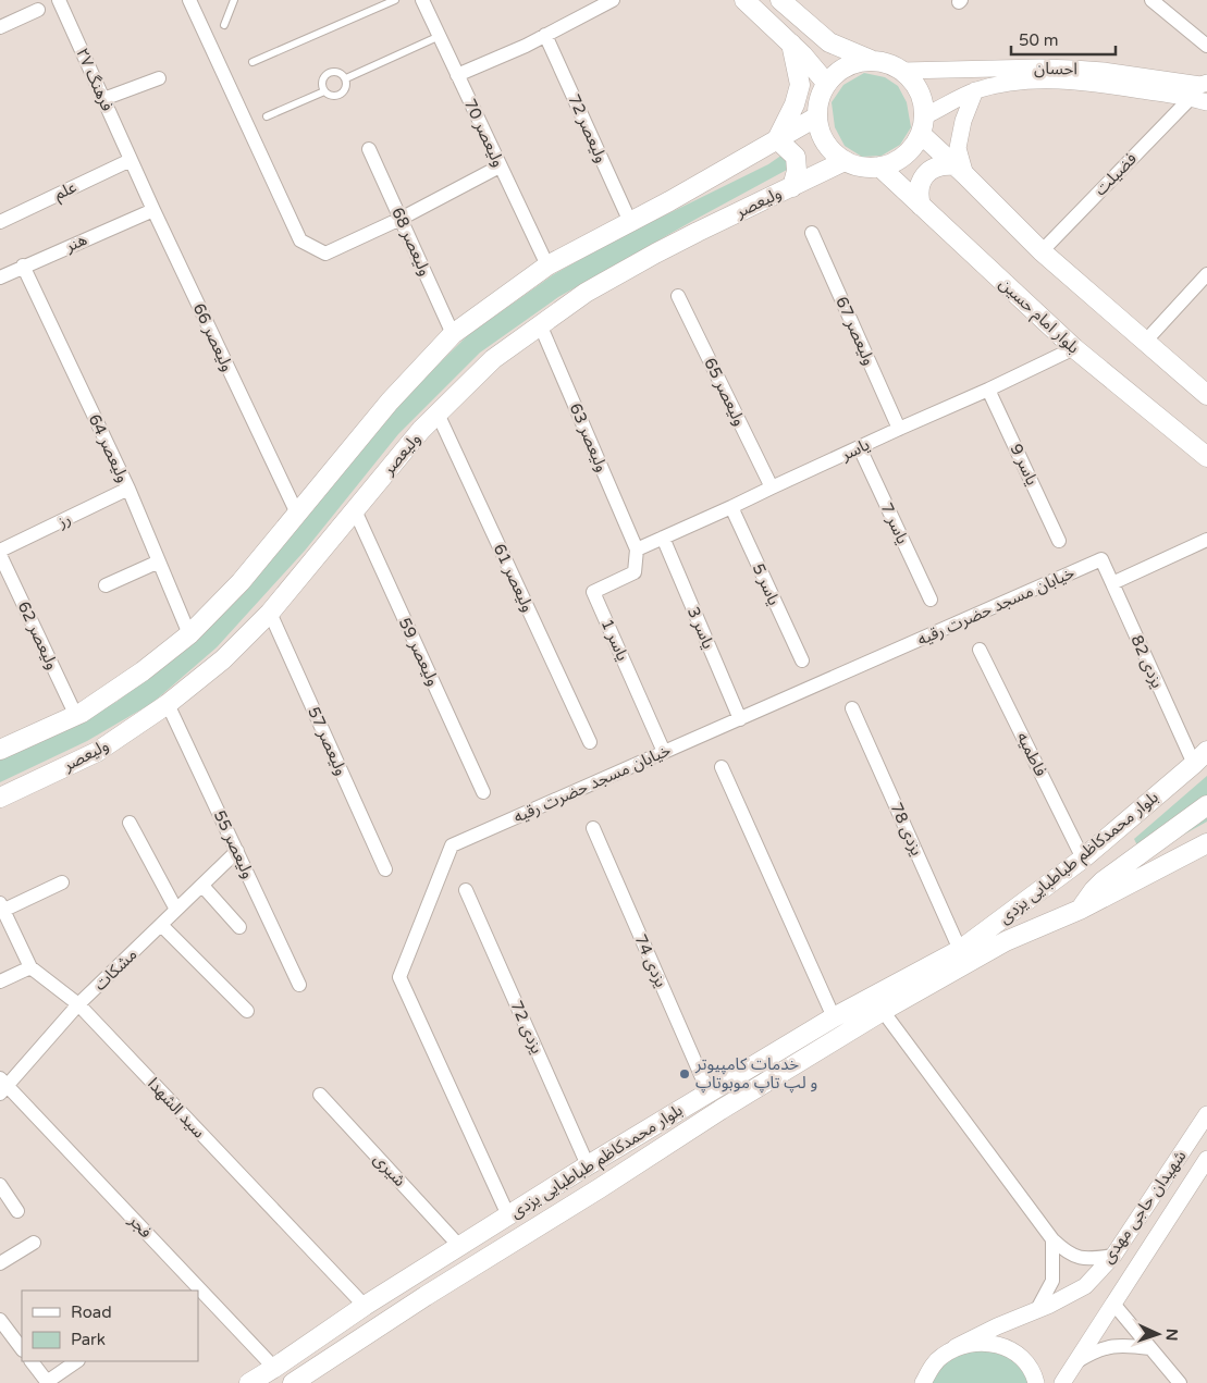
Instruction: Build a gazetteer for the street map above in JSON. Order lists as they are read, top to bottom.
{
  "streets": {
    "main road": ["ولیعصر", "بلوار امام حسین", "بلوار محمدکاظم طباطبایی یزدی"],
    "street": [
      "احسان",
      "فرهنگ ۲۷",
      "ولیعصر 72",
      "ولیعصر 70",
      "فضیلت",
      "علم",
      "ولیعصر 68",
      "هنر",
      "ولیعصر 67",
      "ولیعصر 66",
      "ولیعصر 65",
      "ولیعصر 63",
      "ولیعصر 64",
      "یاسر",
      "یاسر 9",
      "رز",
      "یاسر 7",
      "ولیعصر 61",
      "یاسر 5",
      "خیابان مسجد حضرت رقیه",
      "یاسر 3",
      "ولیعصر 62",
      "یاسر 1",
      "ولیعصر 59",
      "یزدی 82",
      "ولیعصر 57",
      "فاطمیه",
      "یزدی 78",
      "ولیعصر 55",
      "یزدی 74",
      "مشکات",
      "یزدی 72",
      "سید الشهدا",
      "شیری",
      "شهیدان حاجی مهدی",
      "فجر"
    ]
  },
  "crossings": [
    ["احسان", "فضیلت"],
    ["احسان", "ولیعصر"],
    ["احسان", "بلوار امام حسین"],
    ["فرهنگ ۲۷", "علم"],
    ["فرهنگ ۲۷", "ولیعصر 66"],
    ["علم", "ولیعصر 66"],
    ["ولیعصر", "بلوار امام حسین"],
    ["ولیعصر", "ولیعصر 63"],
    ["ولیعصر", "ولیعصر 61"],
    ["ولیعصر", "ولیعصر 59"],
    ["ولیعصر", "ولیعصر 57"],
    ["ولیعصر", "ولیعصر 55"],
    ["هنر", "ولیعصر 66"],
    ["هنر", "ولیعصر 64"],
    ["بلوار امام حسین", "یاسر"],
    ["ولیعصر 67", "یاسر"],
    ["ولیعصر 65", "یاسر"],
    ["ولیعصر 63", "یاسر"],
    ["ولیعصر 63", "یاسر 1"],
    ["ولیعصر 64", "رز"],
    ["یاسر", "یاسر 9"],
    ["یاسر", "یاسر 7"],
    ["یاسر", "یاسر 5"],
    ["یاسر", "یاسر 3"],
    ["یاسر", "یاسر 1"],
    ["خیابان مسجد حضرت رقیه", "یاسر 3"],
    ["خیابان مسجد حضرت رقیه", "یاسر 1"],
    ["خیابان مسجد حضرت رقیه", "یزدی 82"],
    ["خیابان مسجد حضرت رقیه", "بلوار محمدکاظم طباطبایی یزدی"],
    ["یزدی 82", "بلوار محمدکاظم طباطبایی یزدی"],
    ["فاطمیه", "بلوار محمدکاظم طباطبایی یزدی"],
    ["یزدی 78", "بلوار محمدکاظم طباطبایی یزدی"],
    ["ولیعصر 55", "مشکات"],
    ["بلوار محمدکاظم طباطبایی یزدی", "یزدی 74"],
    ["بلوار محمدکاظم طباطبایی یزدی", "یزدی 72"],
    ["بلوار محمدکاظم طباطبایی یزدی", "سید الشهدا"],
    ["بلوار محمدکاظم طباطبایی یزدی", "شیری"],
    ["بلوار محمدکاظم طباطبایی یزدی", "فجر"],
    ["مشکات", "سید الشهدا"],
    ["مشکات", "فجر"]
  ],
  "places": ["خدمات کامپیوتر و لپ تاپ موبوتاپ"],
  "legend": ["Road", "Park"],
  "scale_bar": "50 m",
  "north": "right"
}
